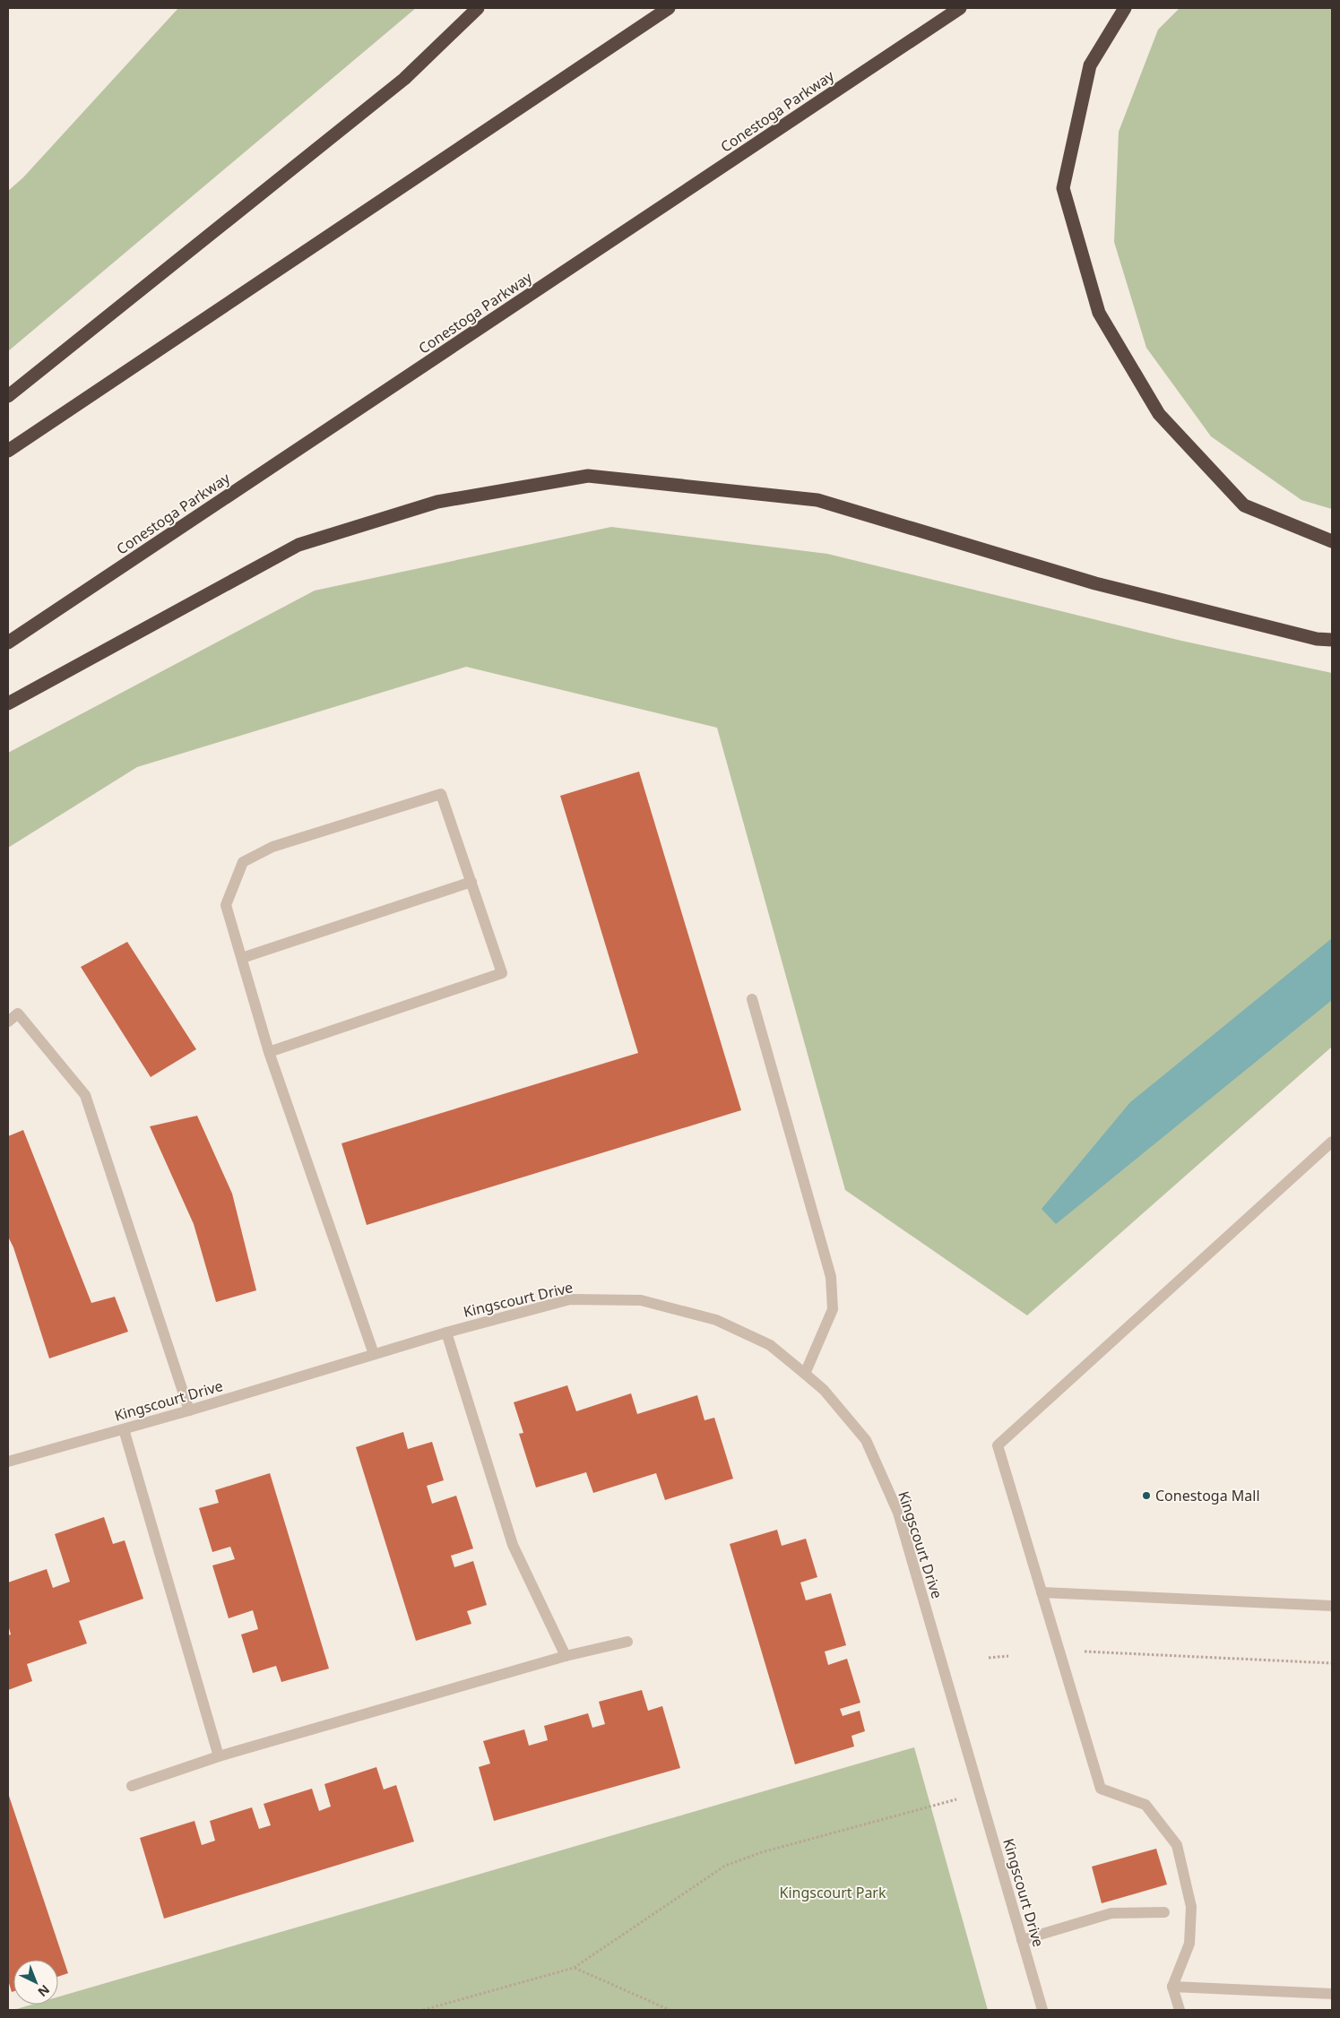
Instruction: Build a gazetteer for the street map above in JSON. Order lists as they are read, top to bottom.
{
  "streets": {
    "highway": ["Conestoga Parkway"],
    "street": ["Kingscourt Drive"]
  },
  "parks": ["Kingscourt Park"],
  "places": ["Conestoga Mall"],
  "north": "bottom right"
}
